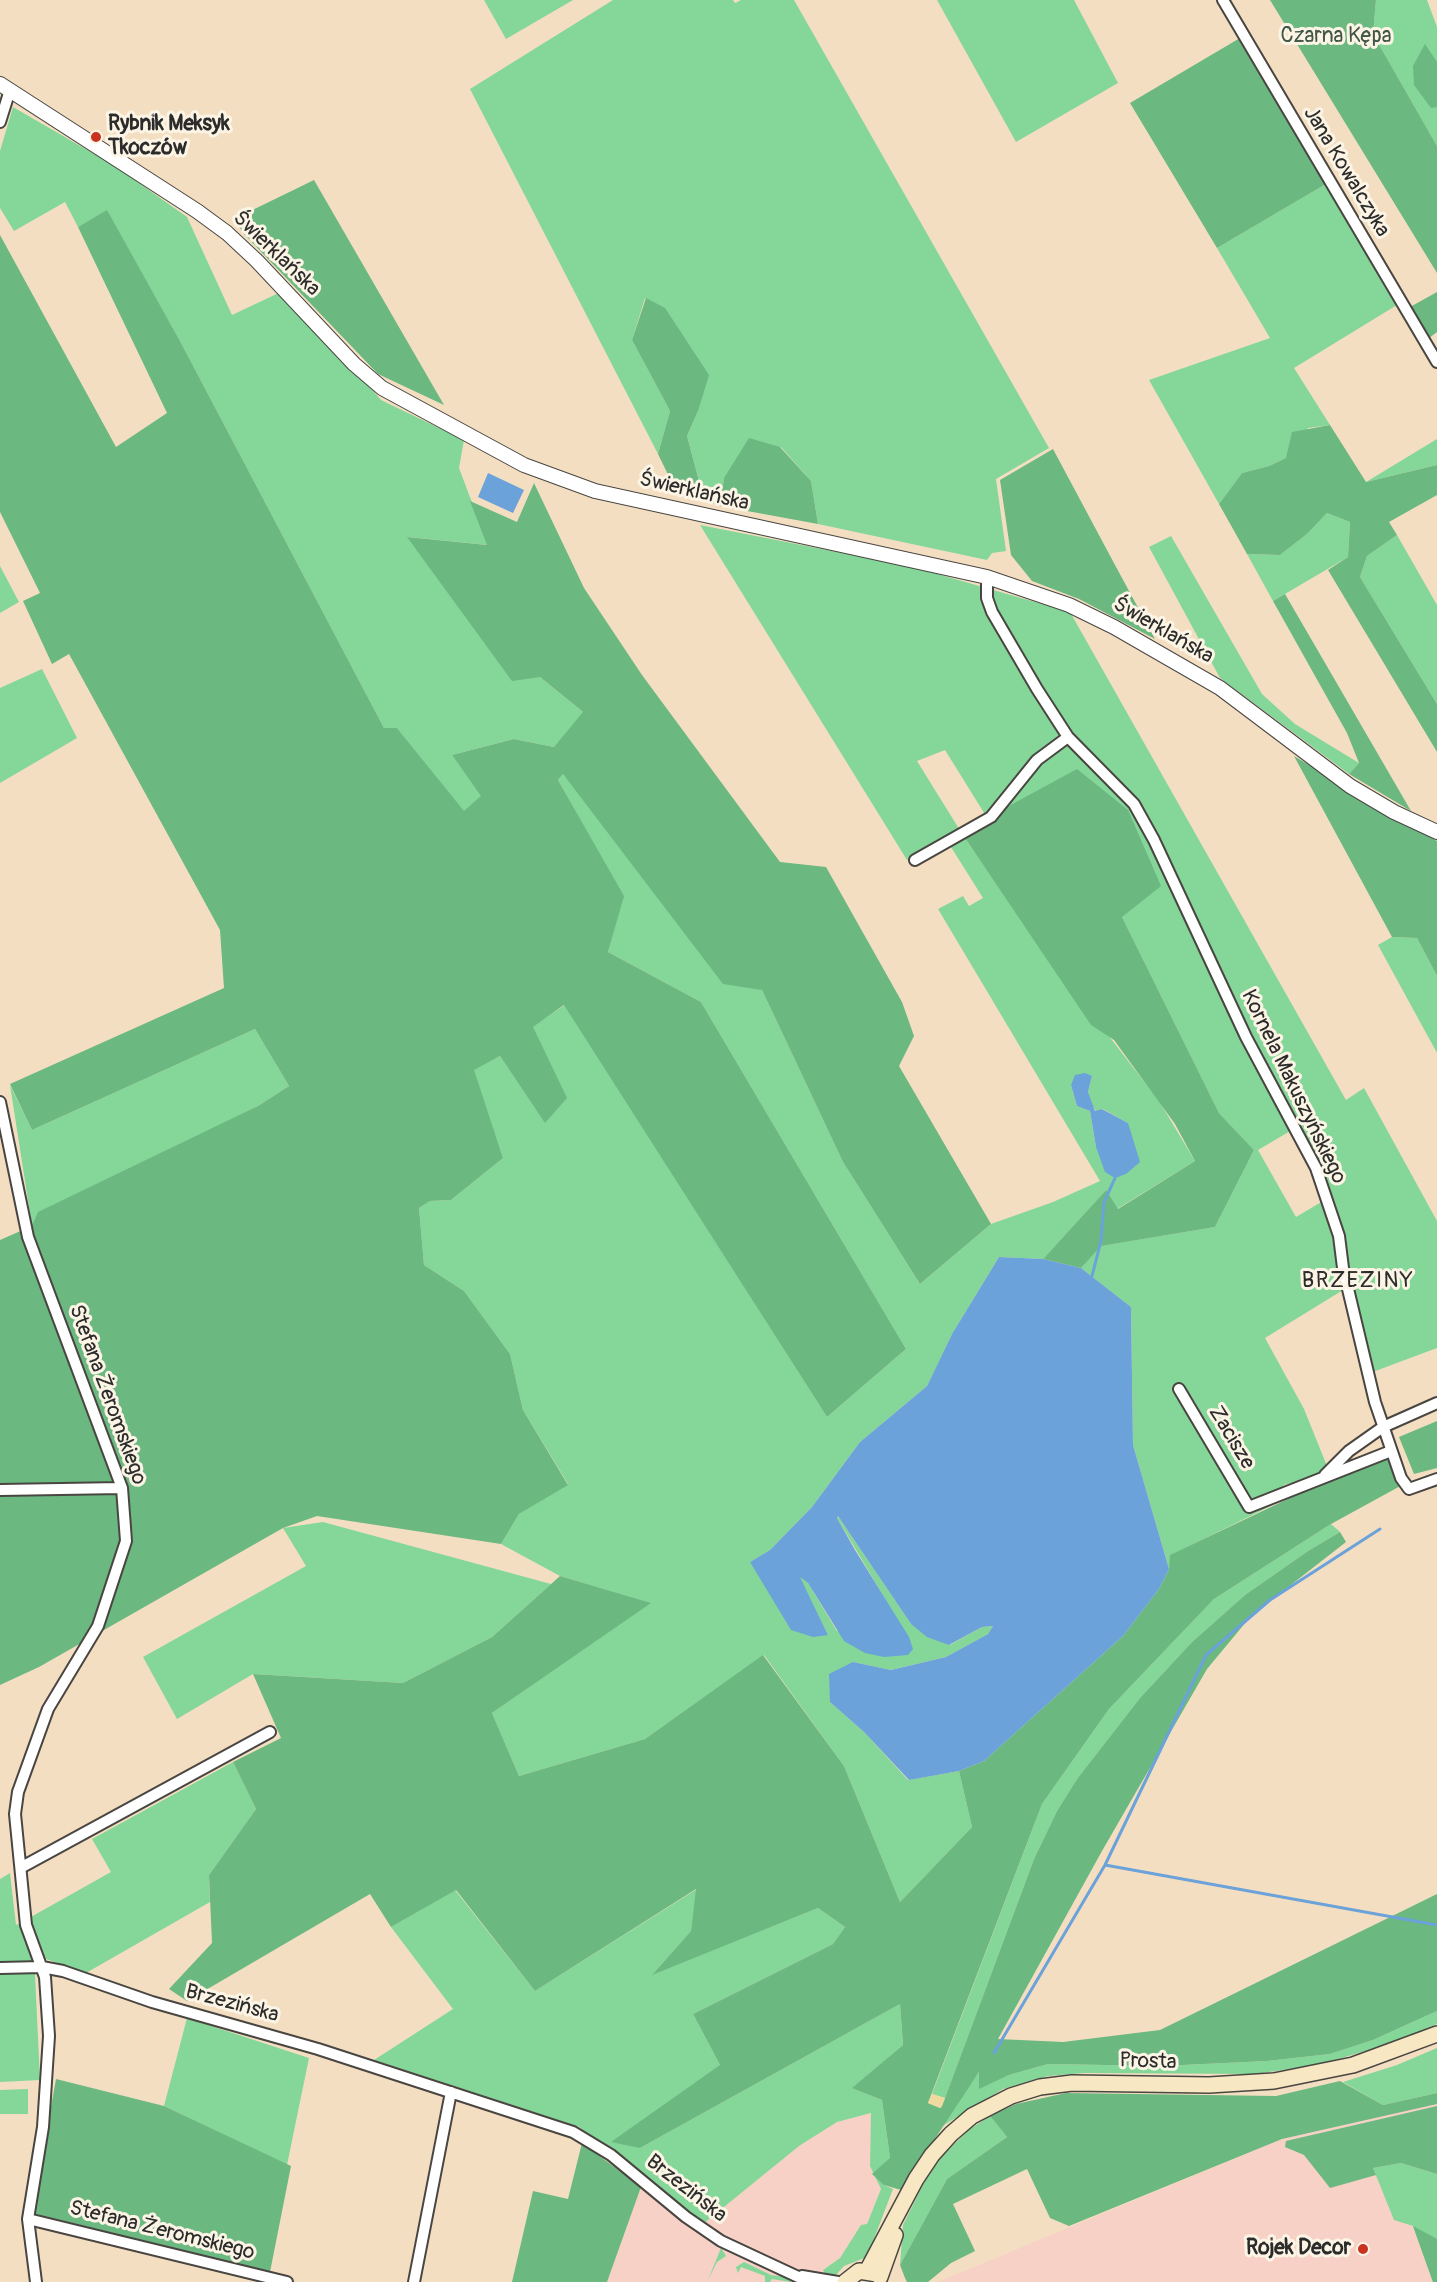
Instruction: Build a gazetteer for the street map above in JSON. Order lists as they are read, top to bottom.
{
  "streets": {
    "main road": ["Prosta"],
    "street": [
      "Jana Kowalczyka",
      "Świerklańska",
      "Kornela Makuszyńskiego",
      "Stefana Żeromskiego",
      "Zacisze",
      "Brzezińska"
    ]
  },
  "crossings": [
    ["Świerklańska", "Kornela Makuszyńskiego"],
    ["Stefana Żeromskiego", "Brzezińska"]
  ],
  "districts": ["BRZEZINY"],
  "parks": ["Czarna Kępa"],
  "places": ["Rybnik Meksyk Tkoczów", "Rojek Decor"]
}
